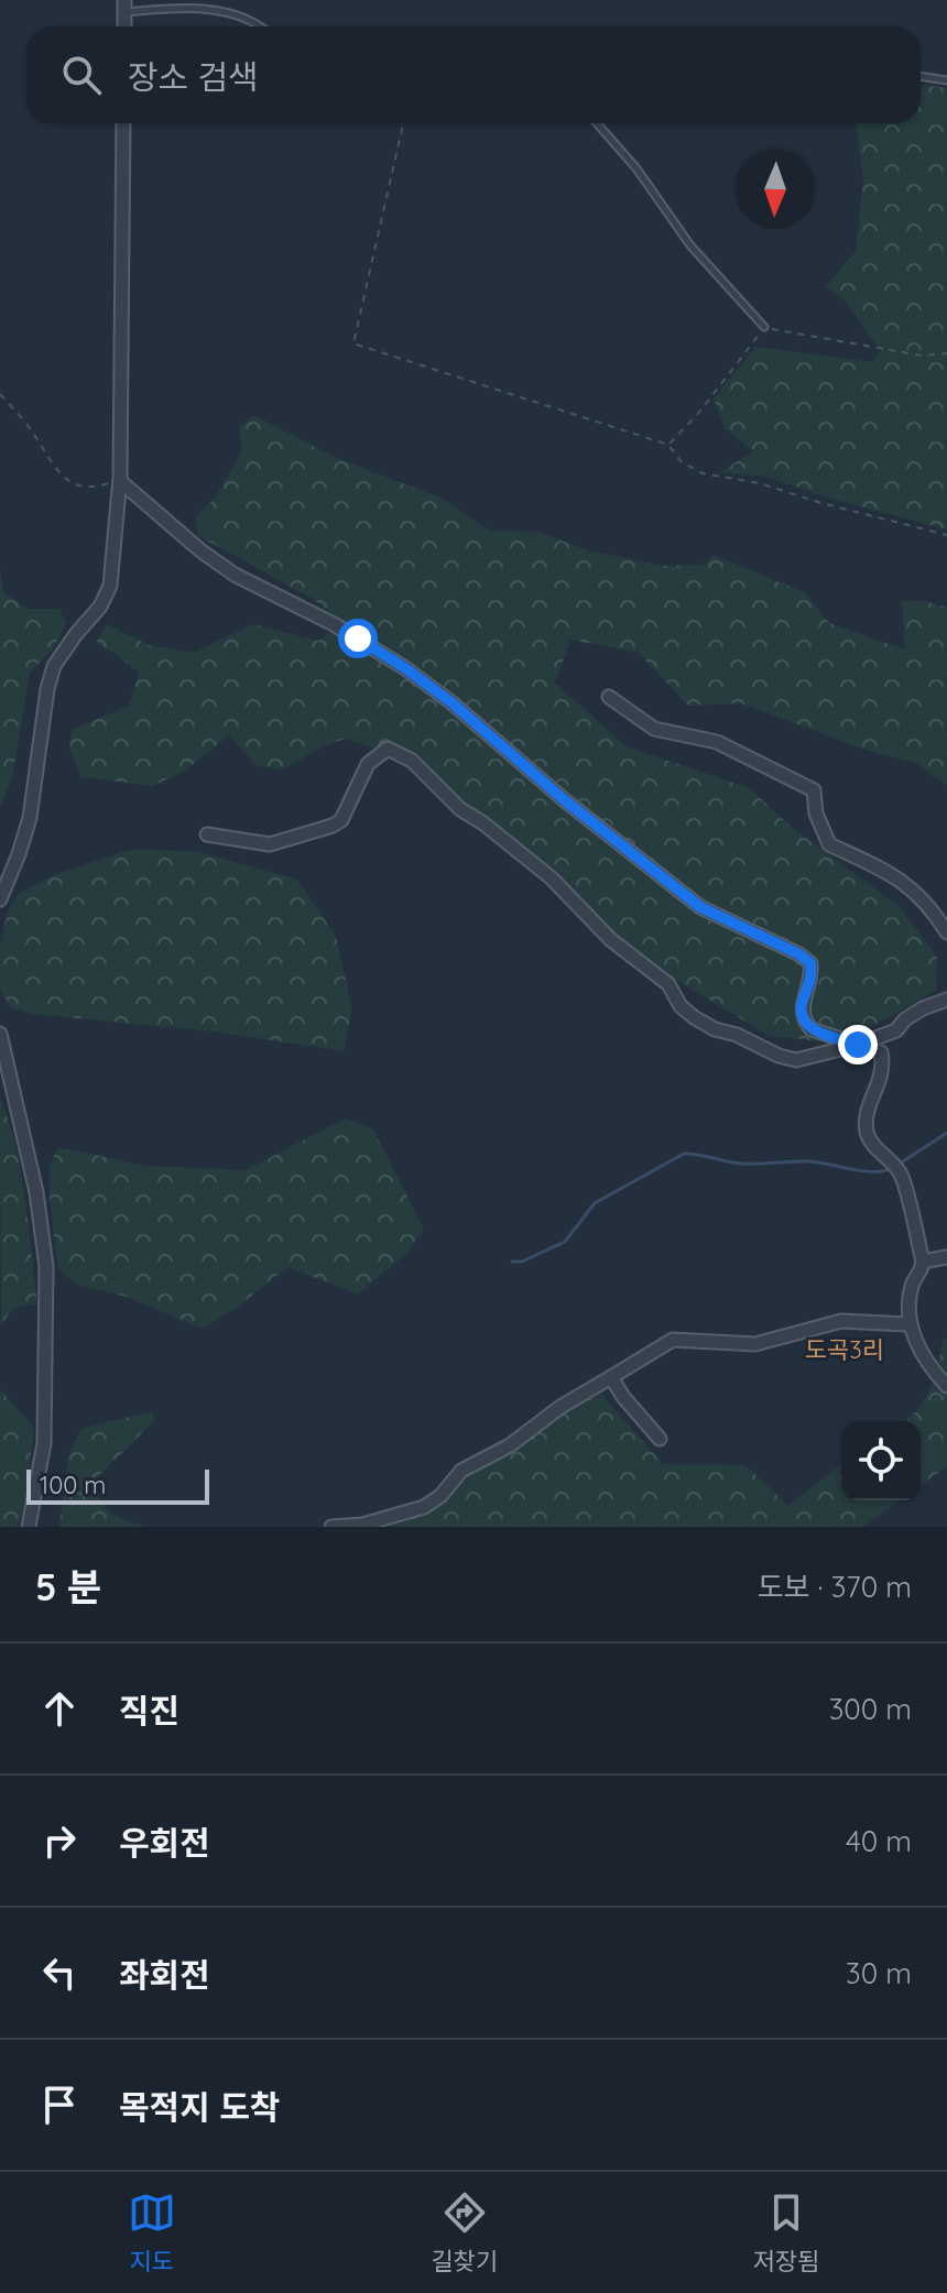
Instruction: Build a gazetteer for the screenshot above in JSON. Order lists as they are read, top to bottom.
{
  "districts": ["도곡3리"],
  "scale_bar": "100 m",
  "north": "bottom",
  "page": {
    "search": "장소 검색",
    "scale": "100 m",
    "heading": ["5 분", "도보 · 370 m"],
    "list": [
      ["직진", "300 m"],
      ["우회전", "40 m"],
      ["좌회전", "30 m"],
      "목적지 도착"
    ],
    "nav": ["지도", "길찾기", "저장됨"]
  }
}
